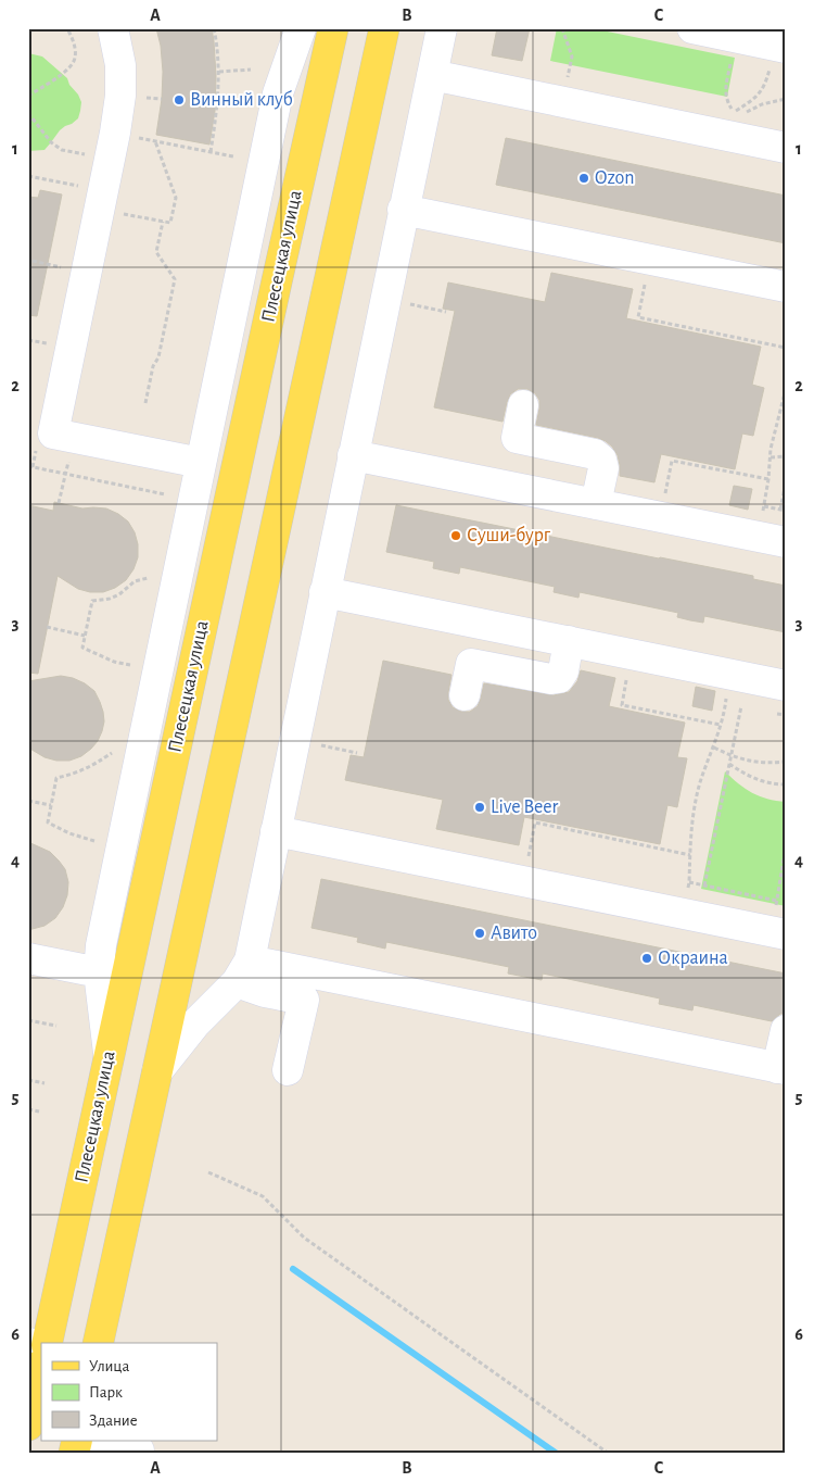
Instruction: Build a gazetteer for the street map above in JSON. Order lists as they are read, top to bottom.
{
  "streets": {
    "main road": ["Плесецкая улица"]
  },
  "places": [
    "Винный клуб",
    "Ozon",
    "Суши-бург",
    "Live Beer",
    "Авито",
    "Окраина"
  ],
  "legend": ["Улица", "Парк", "Здание"],
  "grid": {
    "columns": ["A", "B", "C"],
    "rows": [
      "1",
      "2",
      "3",
      "4",
      "5",
      "6"
    ]
  }
}
